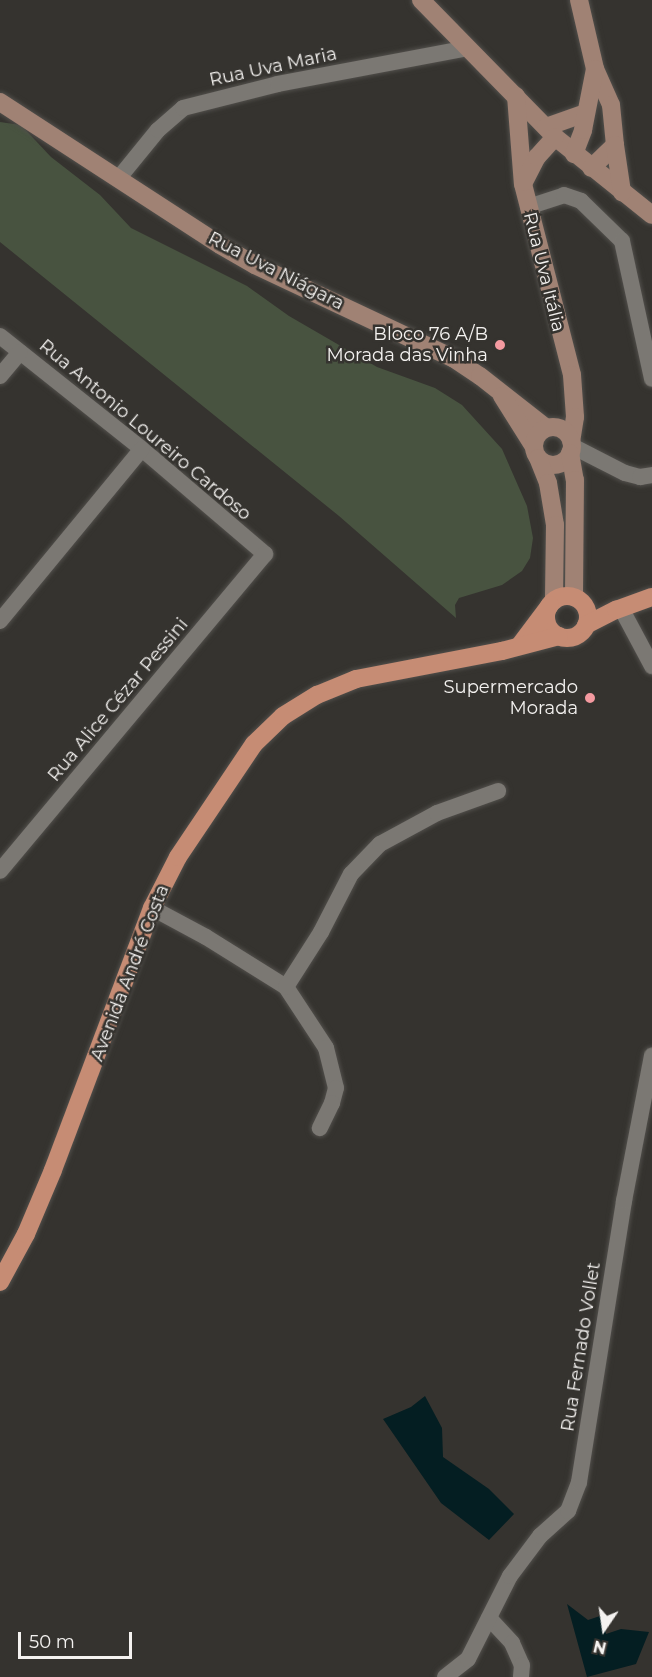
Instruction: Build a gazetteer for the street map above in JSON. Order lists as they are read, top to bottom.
{
  "streets": {
    "main road": ["Avenida André Costa"],
    "street": [
      "Rua Uva Maria",
      "Rua Uva Niágara",
      "Rua Uva Itália",
      "Rua Antonio Loureiro Cardoso",
      "Rua Alice Cézar Pessini",
      "Rua Fernado Vollet"
    ]
  },
  "crossings": [
    ["Rua Uva Maria", "Rua Uva Niágara"],
    ["Rua Uva Niágara", "Rua Uva Itália"],
    ["Rua Uva Niágara", "Avenida André Costa"],
    ["Rua Antonio Loureiro Cardoso", "Rua Alice Cézar Pessini"]
  ],
  "places": ["Bloco 76 A/B Morada das Vinha", "Supermercado Morada"],
  "scale_bar": "50 m",
  "north": "bottom"
}
